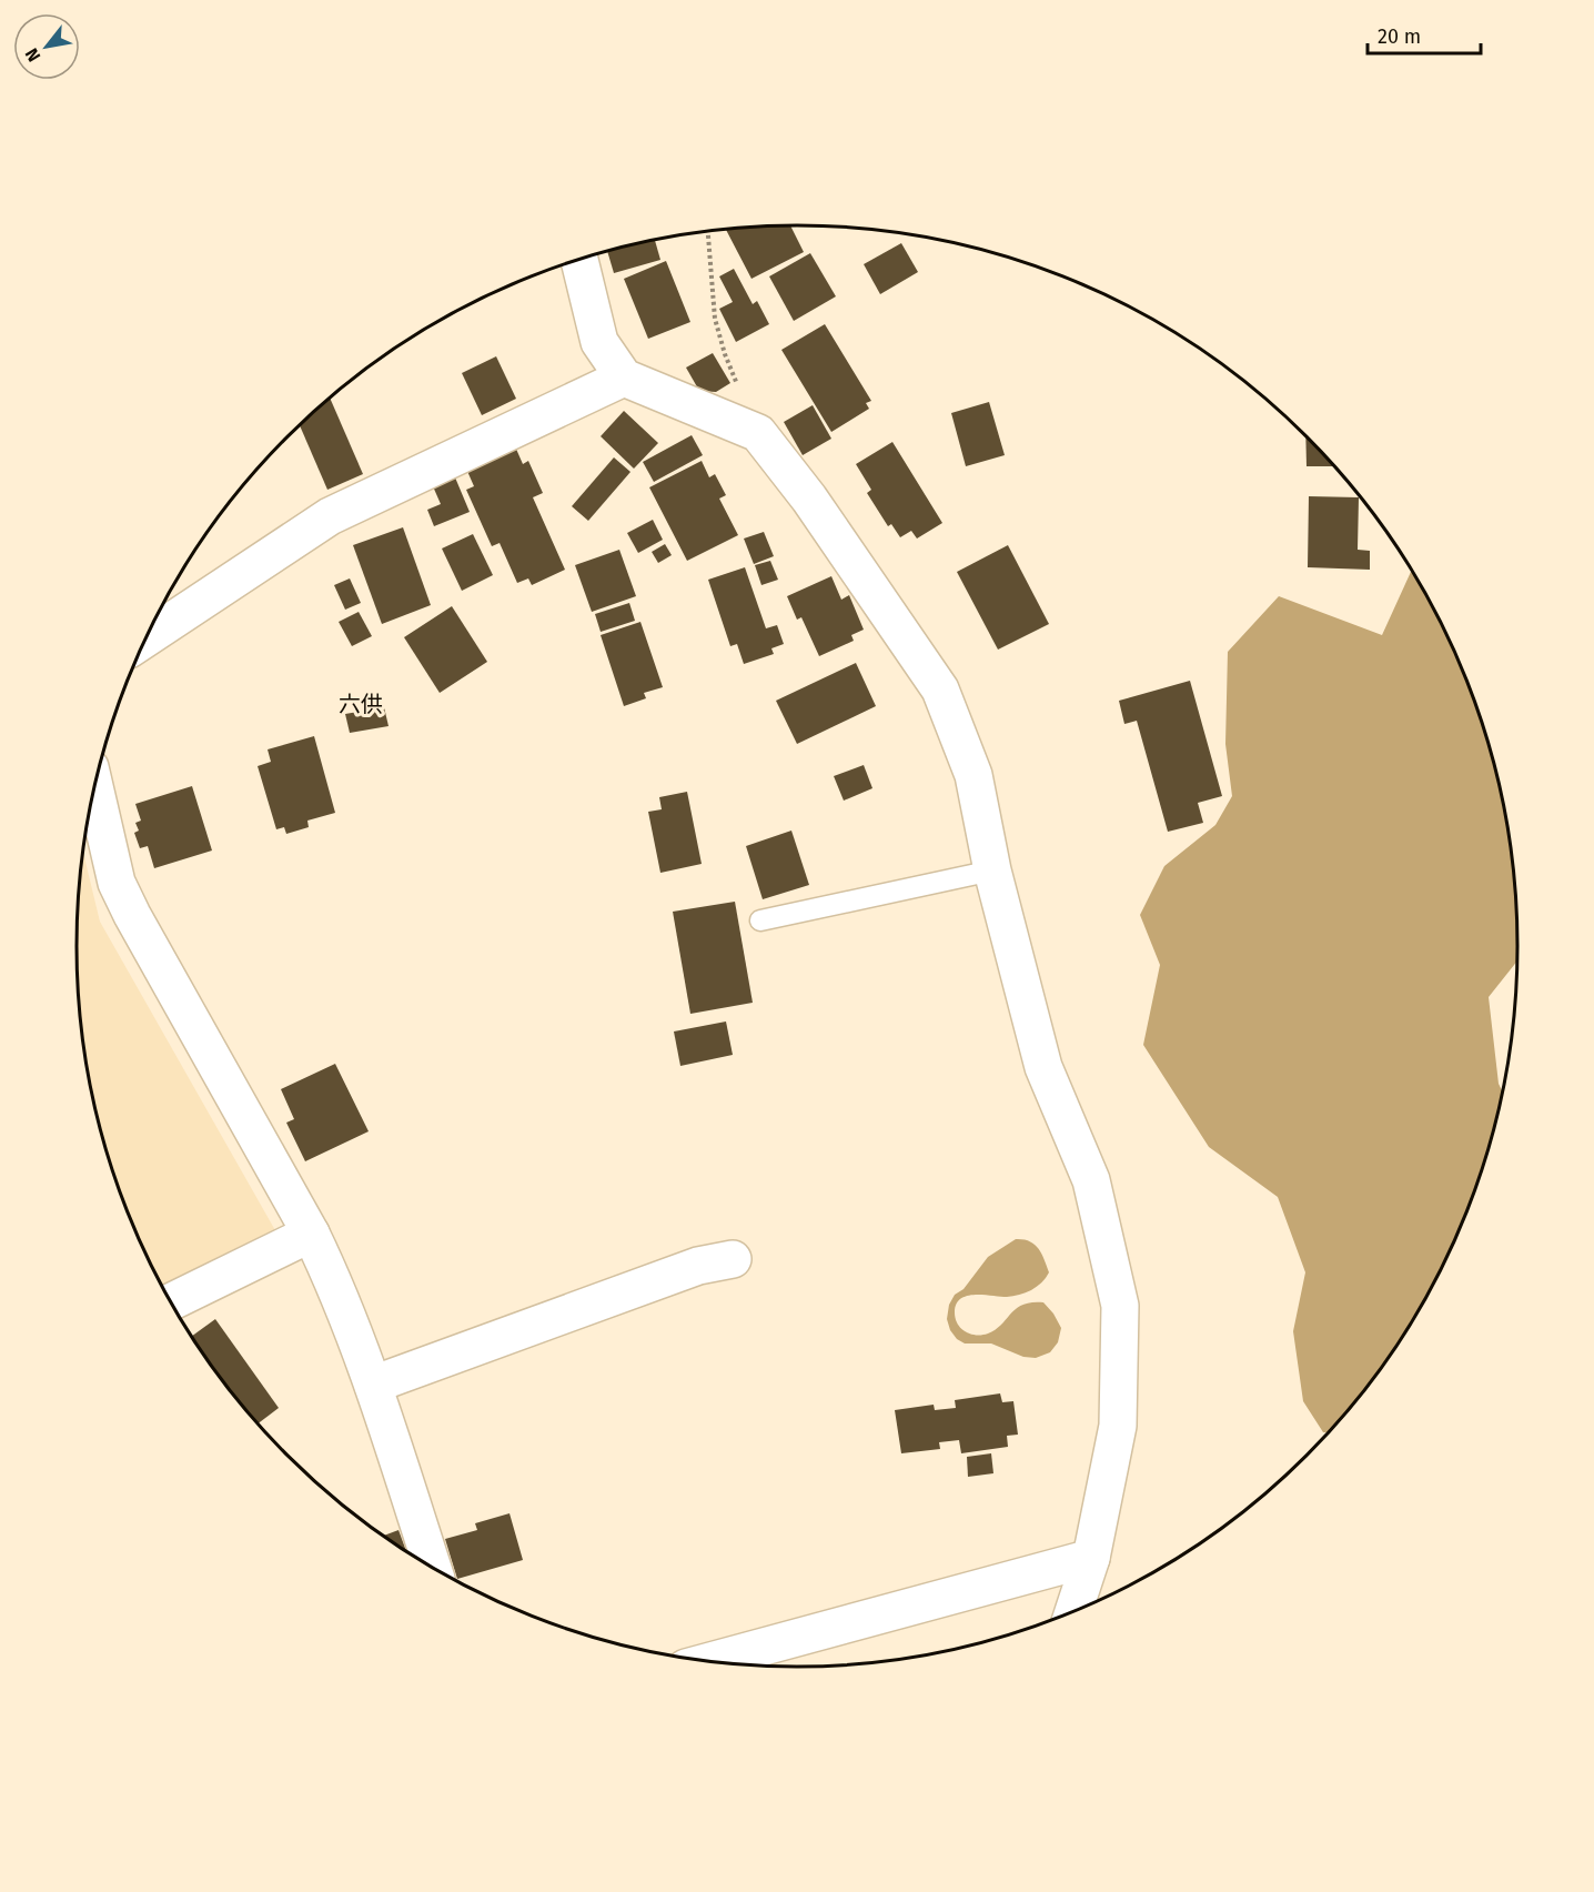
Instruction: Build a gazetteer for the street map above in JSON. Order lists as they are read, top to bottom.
{
  "districts": ["六供"],
  "scale_bar": "20 m",
  "north": "bottom left"
}
